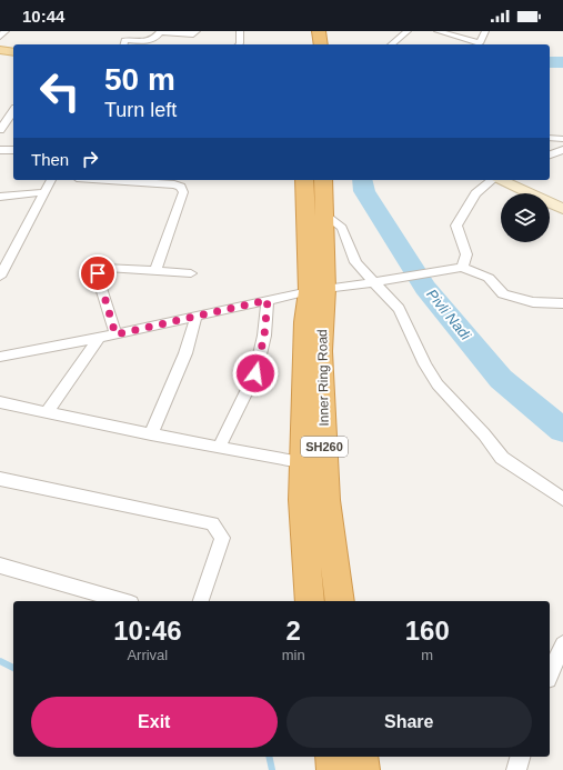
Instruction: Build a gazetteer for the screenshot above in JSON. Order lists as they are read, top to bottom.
{
  "streets": {
    "highway": ["Inner Ring Road", "SH260"]
  },
  "water": ["Pivli Nadi"],
  "page": {
    "status": "10:44",
    "turn": ["50 m", "Turn left"],
    "then": "Then",
    "eta": [
      "10:46",
      "Arrival",
      "2",
      "min",
      "160",
      "m"
    ],
    "buttons": ["Exit", "Share"]
  }
}
